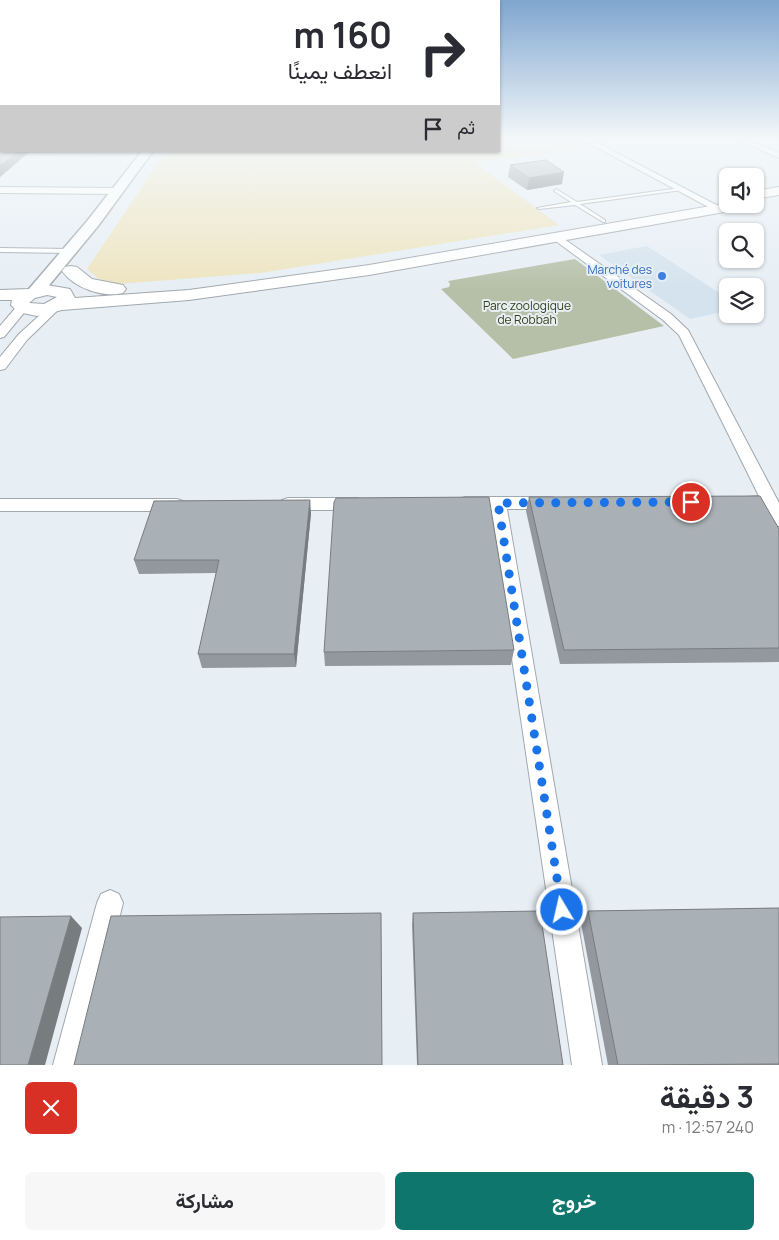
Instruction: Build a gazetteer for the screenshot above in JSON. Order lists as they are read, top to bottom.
{
  "parks": ["Parc zoologique de Robbah"],
  "places": ["Marché des voitures"],
  "page": {
    "turn": ["160 m", "انعطف يمينًا"],
    "then": "ثم",
    "heading": ["3 دقيقة", "240 m · 12:57"],
    "buttons": ["خروج", "مشاركة"]
  }
}
